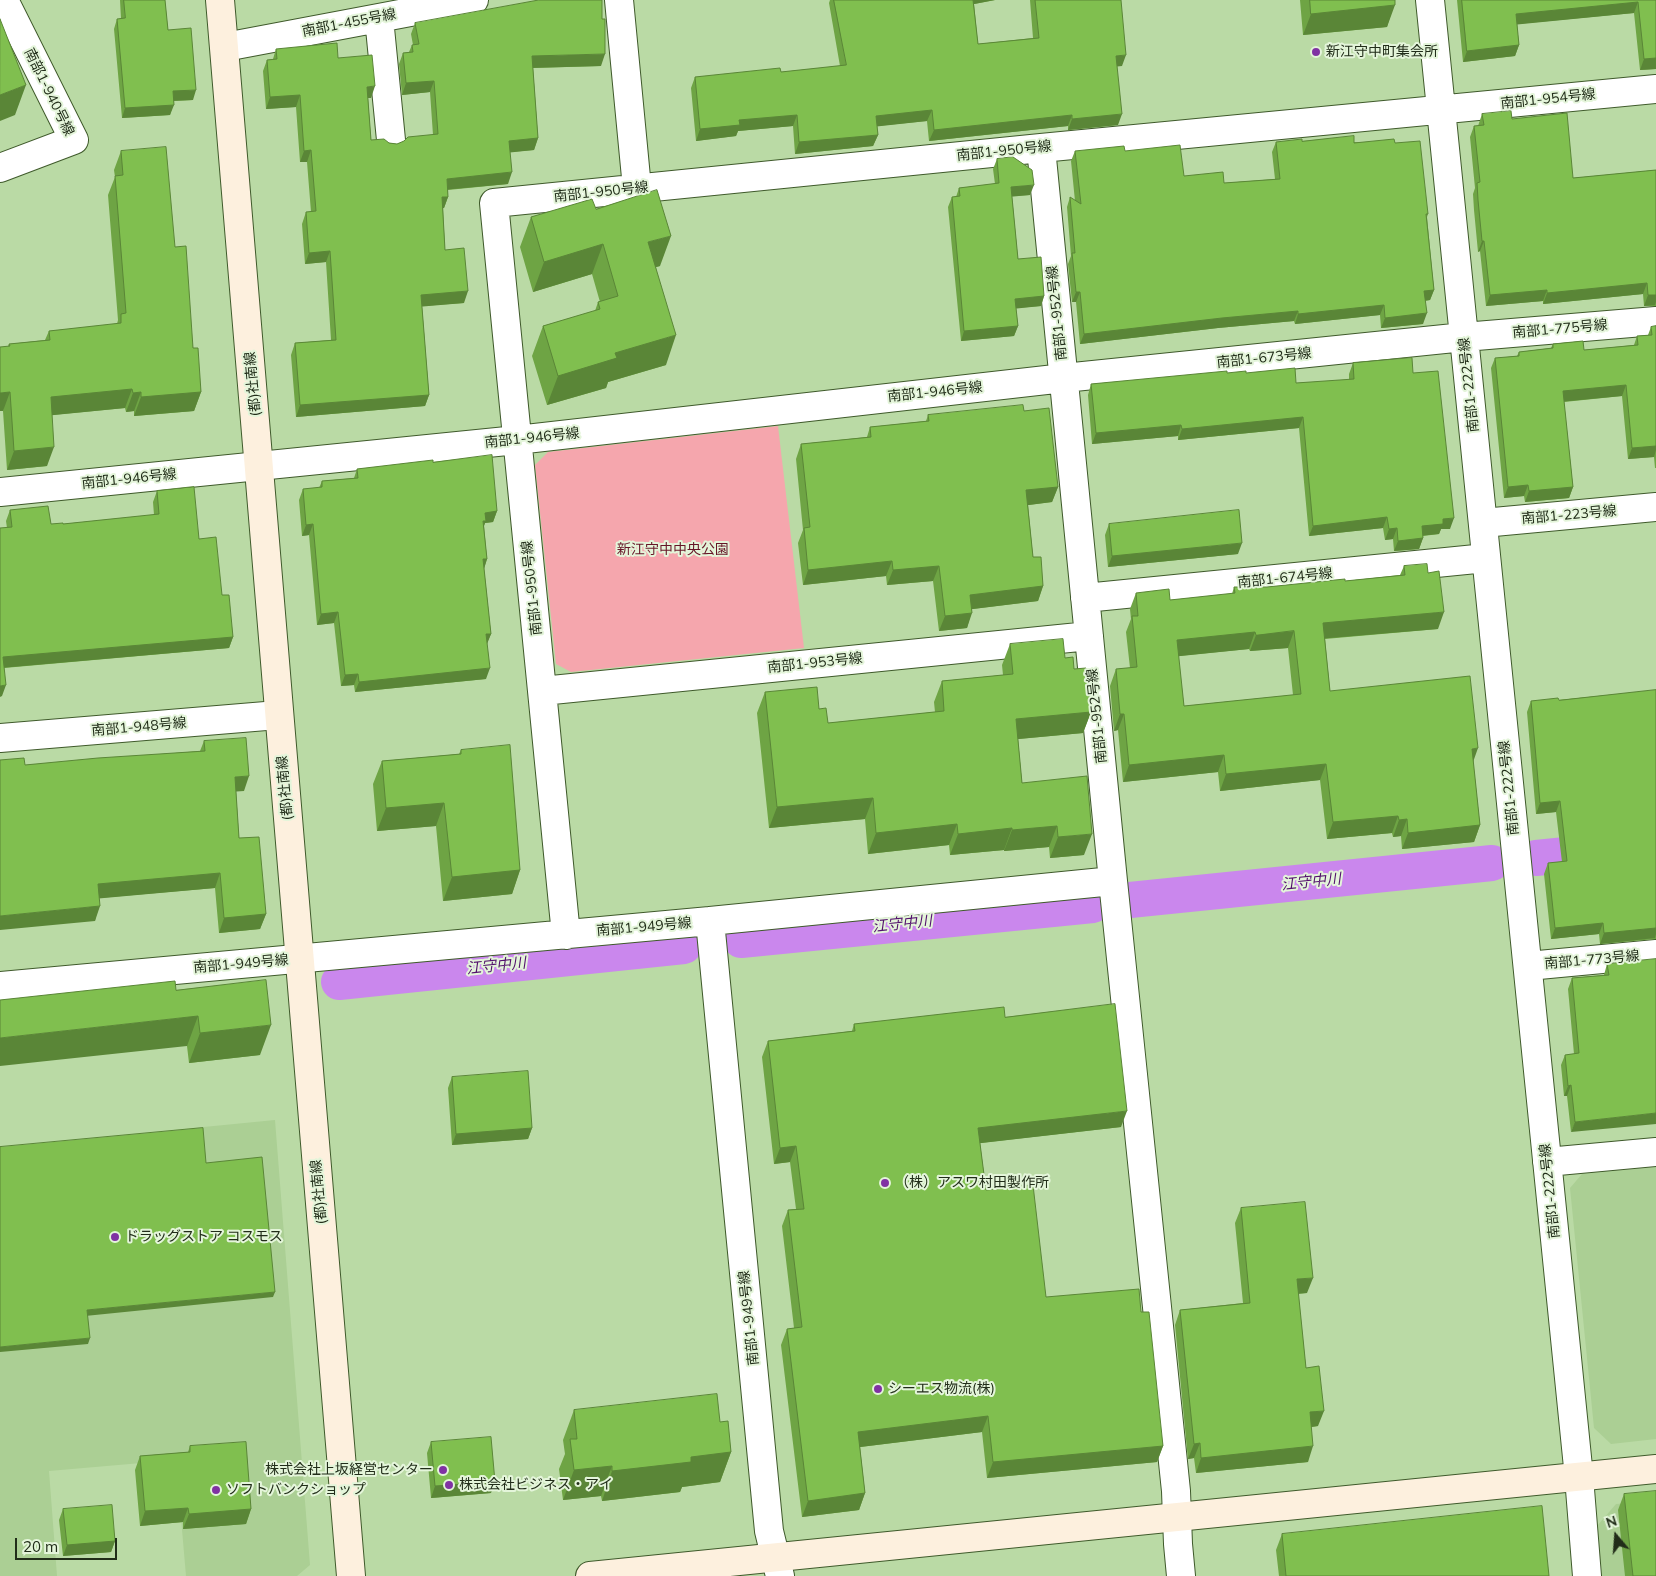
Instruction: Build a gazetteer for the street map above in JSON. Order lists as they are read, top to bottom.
{
  "streets": {
    "street": [
      "南部1-455号線",
      "南部1-940号線",
      "南部1-954号線",
      "南部1-950号線",
      "南部1-952号線",
      "南部1-775号線",
      "南部1-673号線",
      "(都)社南線",
      "南部1-222号線",
      "南部1-946号線",
      "南部1-223号線",
      "南部1-674号線",
      "南部1-953号線",
      "南部1-948号線",
      "南部1-949号線",
      "南部1-773号線"
    ]
  },
  "crossings": [
    ["南部1-455号線", "(都)社南線"],
    ["南部1-954号線", "南部1-950号線"],
    ["南部1-954号線", "南部1-222号線"],
    ["南部1-950号線", "南部1-952号線"],
    ["南部1-950号線", "南部1-222号線"],
    ["南部1-950号線", "南部1-946号線"],
    ["南部1-950号線", "南部1-953号線"],
    ["南部1-950号線", "南部1-949号線"],
    ["南部1-952号線", "南部1-673号線"],
    ["南部1-952号線", "南部1-946号線"],
    ["南部1-952号線", "南部1-674号線"],
    ["南部1-952号線", "南部1-953号線"],
    ["南部1-775号線", "南部1-673号線"],
    ["南部1-775号線", "南部1-222号線"],
    ["南部1-673号線", "南部1-222号線"],
    ["南部1-673号線", "南部1-946号線"],
    ["(都)社南線", "南部1-946号線"],
    ["(都)社南線", "南部1-948号線"],
    ["(都)社南線", "南部1-949号線"],
    ["南部1-222号線", "南部1-223号線"],
    ["南部1-222号線", "南部1-674号線"],
    ["南部1-222号線", "南部1-773号線"]
  ],
  "water": ["江守中川"],
  "parks": ["新江守中中央公園"],
  "places": [
    "新江守中町集会所",
    "（株）アスワ村田製作所",
    "ドラッグストア コスモス",
    "シーエス物流(株)",
    "株式会社上坂経営センター",
    "株式会社ビジネス・アイ",
    "ソフトバンクショップ"
  ],
  "scale_bar": "20 m",
  "north": "top"
}
